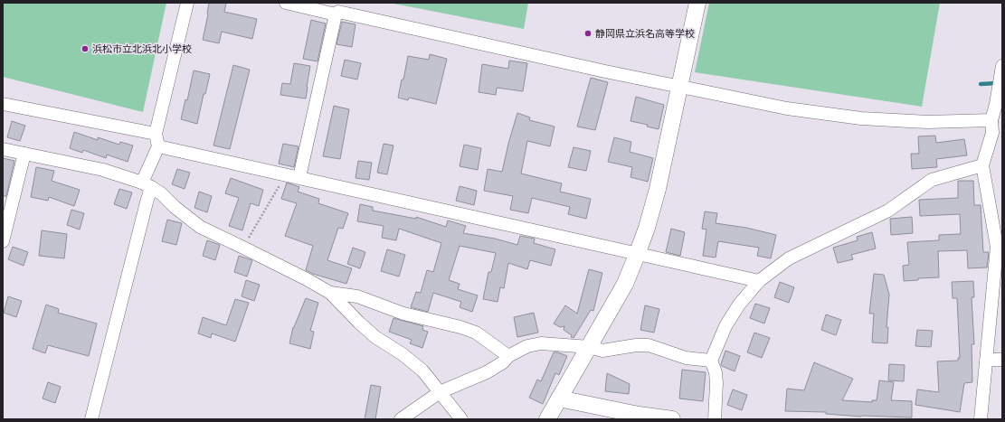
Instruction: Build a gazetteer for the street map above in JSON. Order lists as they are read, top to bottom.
{
  "places": ["静岡県立浜名高等学校", "浜松市立北浜北小学校"]
}
